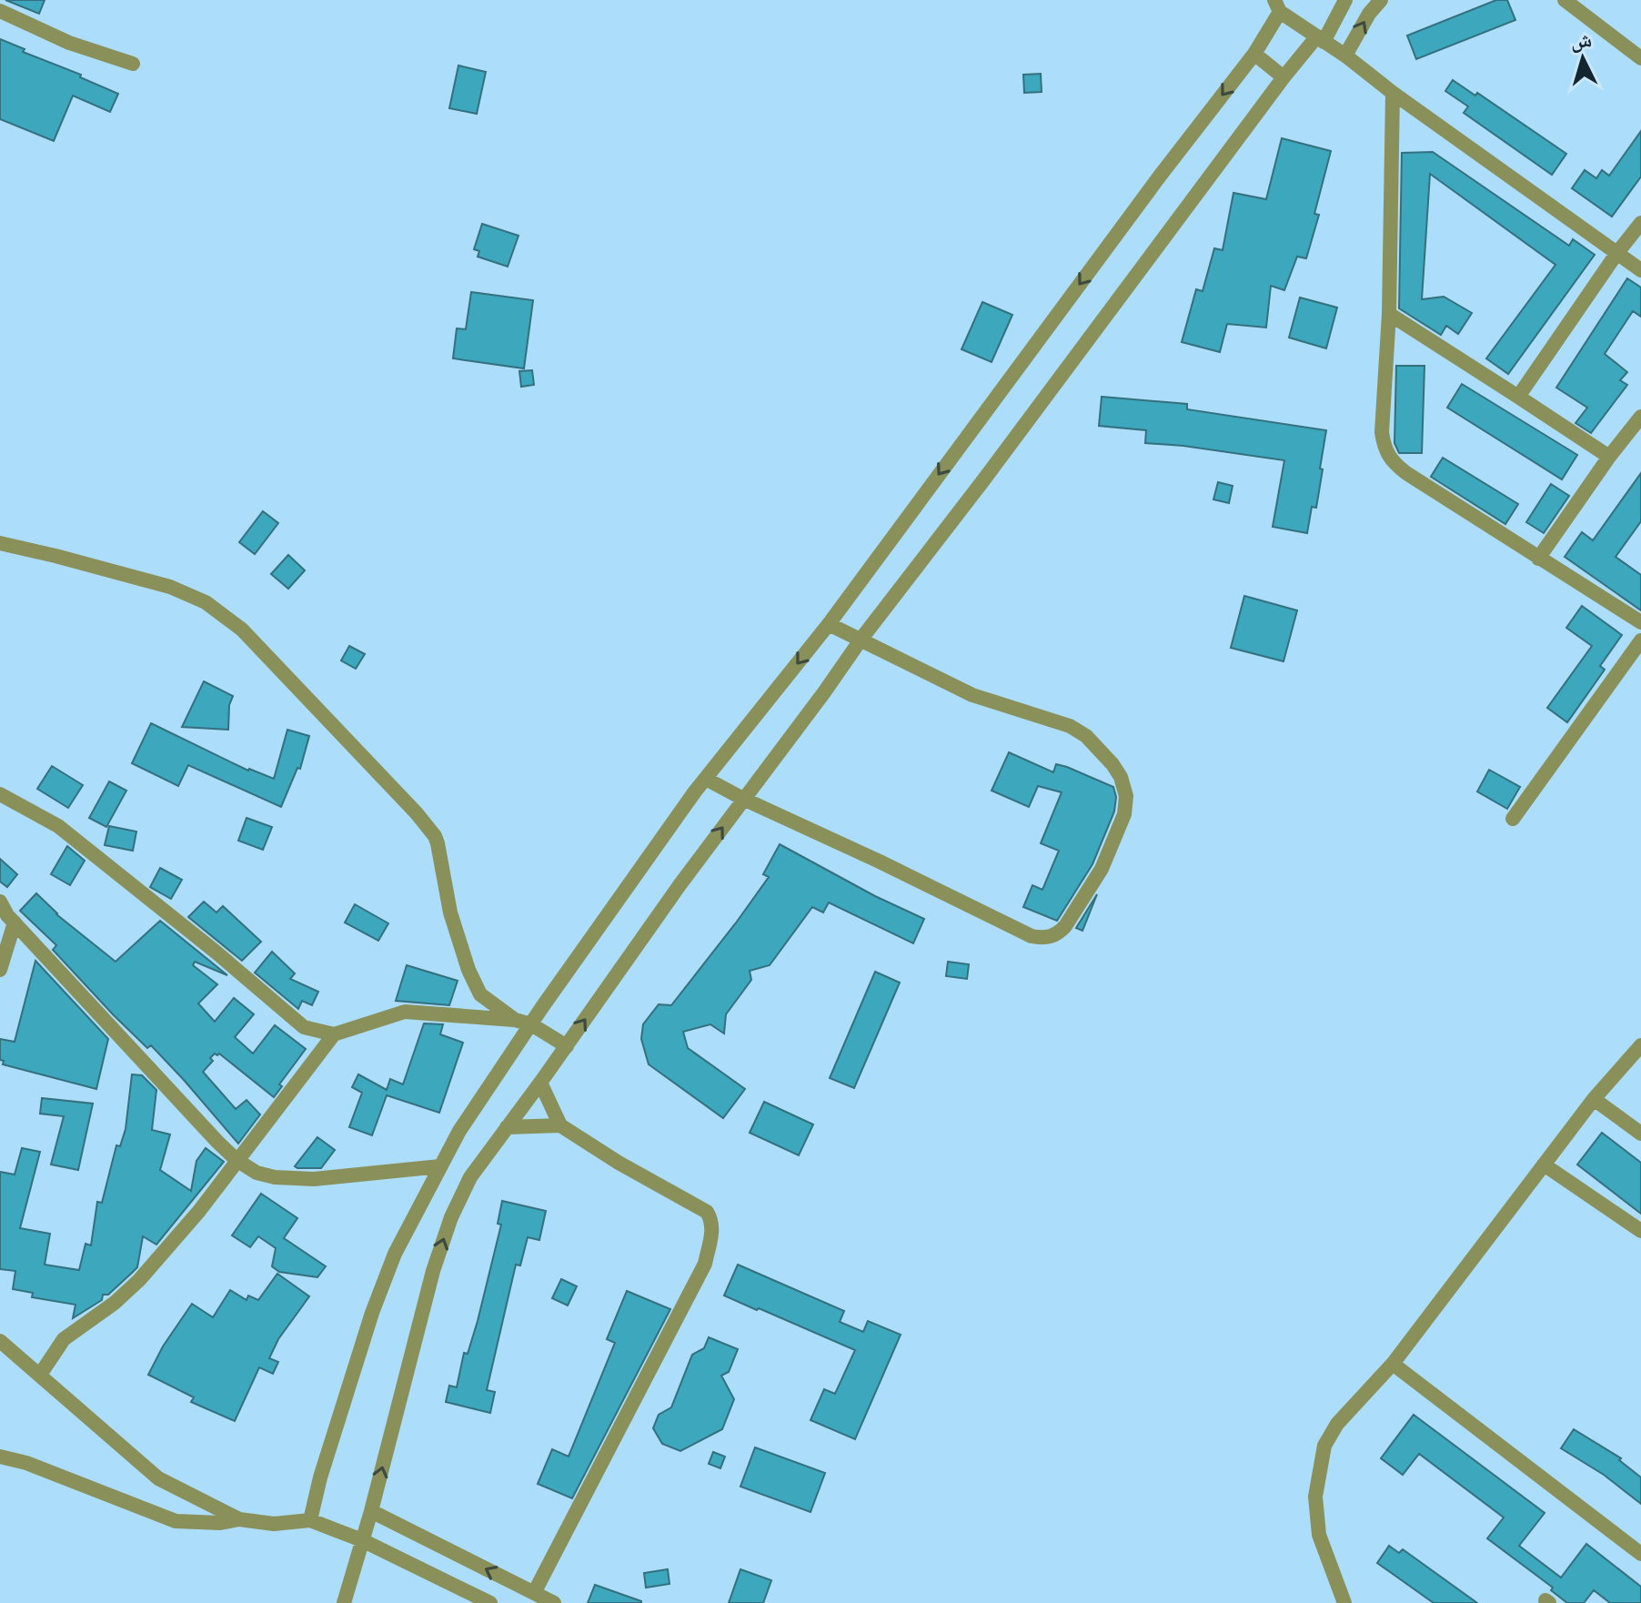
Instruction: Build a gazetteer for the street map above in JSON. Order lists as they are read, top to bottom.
{
  "north": "top"
}
